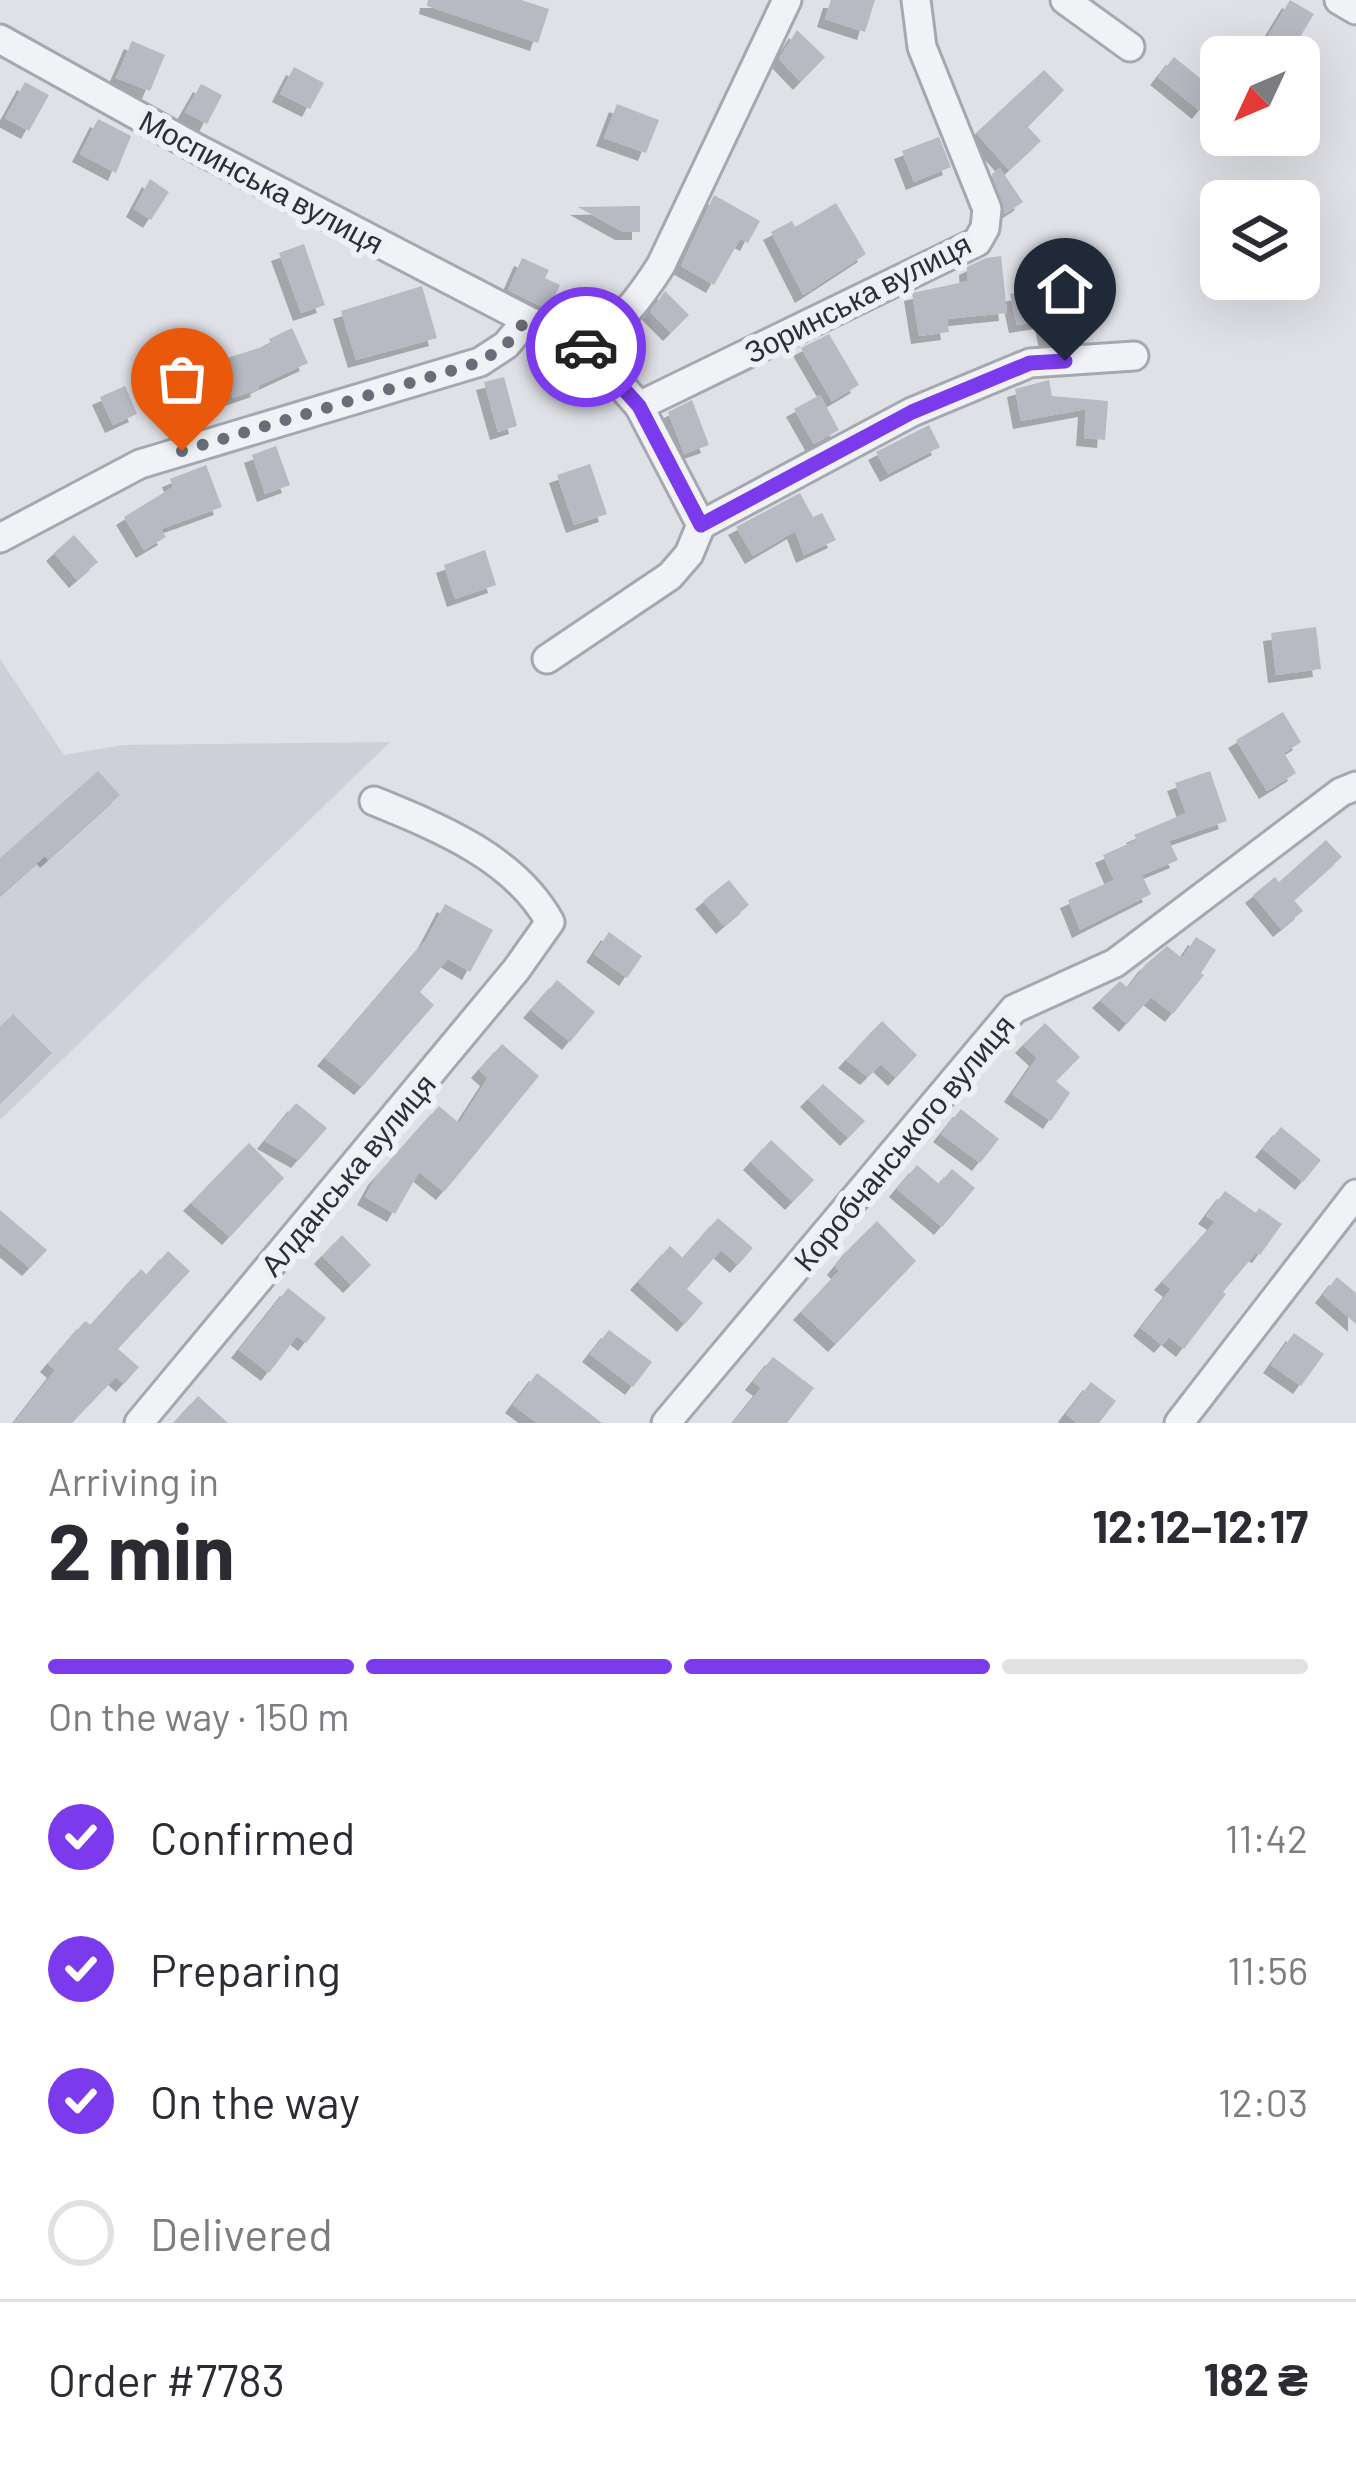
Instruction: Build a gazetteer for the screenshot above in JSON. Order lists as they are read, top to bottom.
{
  "streets": {
    "street": [
      "Моспинська вулиця",
      "Зоринська вулиця",
      "Коробчанського вулиця",
      "Алданська вулиця"
    ]
  },
  "crossings": [
    ["Моспинська вулиця", "Зоринська вулиця"]
  ],
  "north": "bottom left",
  "page": {
    "heading": ["2 min", "Arriving in", "12:12–12:17"],
    "panel": ["Order #7783", "182 ₴"],
    "bar": "On the way · 150 m",
    "list": [
      ["Confirmed", "11:42"],
      ["Preparing", "11:56"],
      ["On the way", "12:03"],
      "Delivered"
    ]
  }
}
